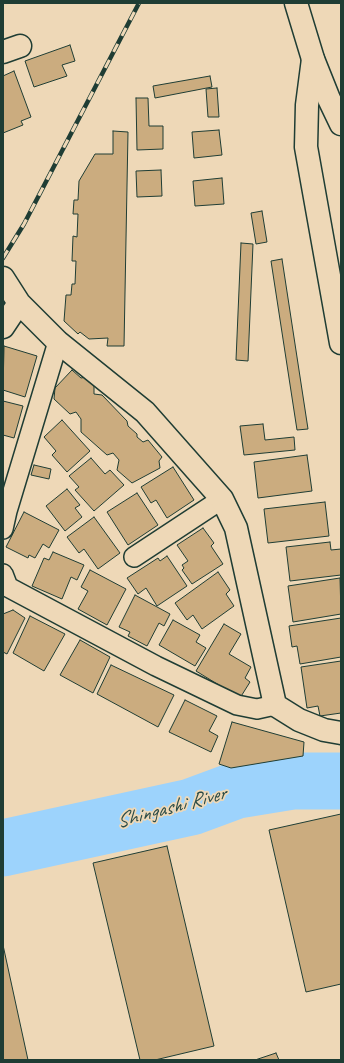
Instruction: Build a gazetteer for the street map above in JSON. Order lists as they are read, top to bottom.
{
  "water": ["Shingashi River"]
}
